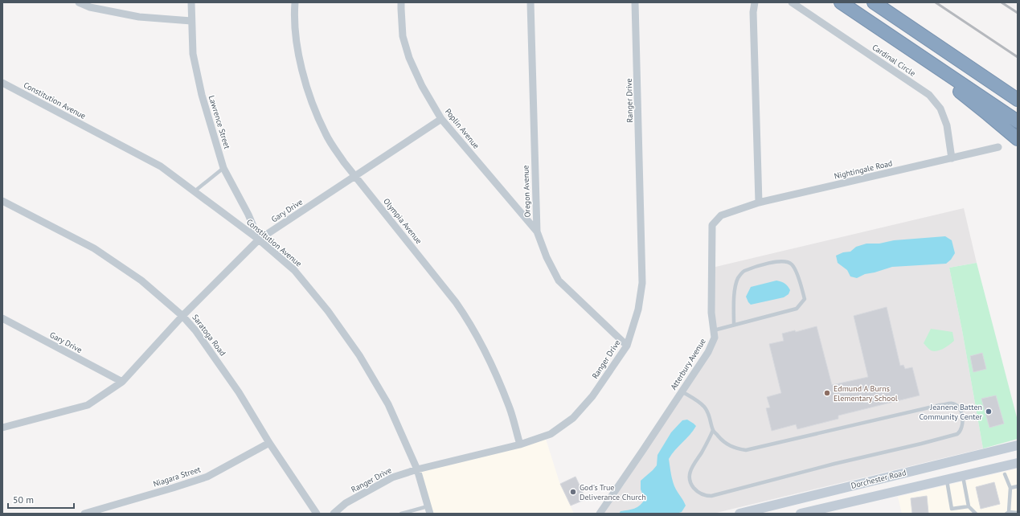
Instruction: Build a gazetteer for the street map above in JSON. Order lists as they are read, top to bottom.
{
  "streets": {
    "main road": ["Dorchester Road"],
    "street": [
      "Cardinal Circle",
      "Constitution Avenue",
      "Ranger Drive",
      "Lawrence Street",
      "Poplin Avenue",
      "Nightingale Road",
      "Oregon Avenue",
      "Gary Drive",
      "Olympia Avenue",
      "Saratoga Road",
      "Atterbury Avenue",
      "Niagara Street"
    ]
  },
  "crossings": [
    ["Cardinal Circle", "Nightingale Road"],
    ["Constitution Avenue", "Ranger Drive"],
    ["Constitution Avenue", "Lawrence Street"],
    ["Constitution Avenue", "Gary Drive"],
    ["Ranger Drive", "Oregon Avenue"],
    ["Ranger Drive", "Olympia Avenue"],
    ["Lawrence Street", "Gary Drive"],
    ["Poplin Avenue", "Oregon Avenue"],
    ["Poplin Avenue", "Gary Drive"],
    ["Nightingale Road", "Atterbury Avenue"],
    ["Gary Drive", "Olympia Avenue"],
    ["Gary Drive", "Saratoga Road"],
    ["Saratoga Road", "Niagara Street"]
  ],
  "places": ["Edmund A Burns Elementary School", "Jeanene Batten Community Center", "God's True Deliverance Church"],
  "scale_bar": "50 m"
}
